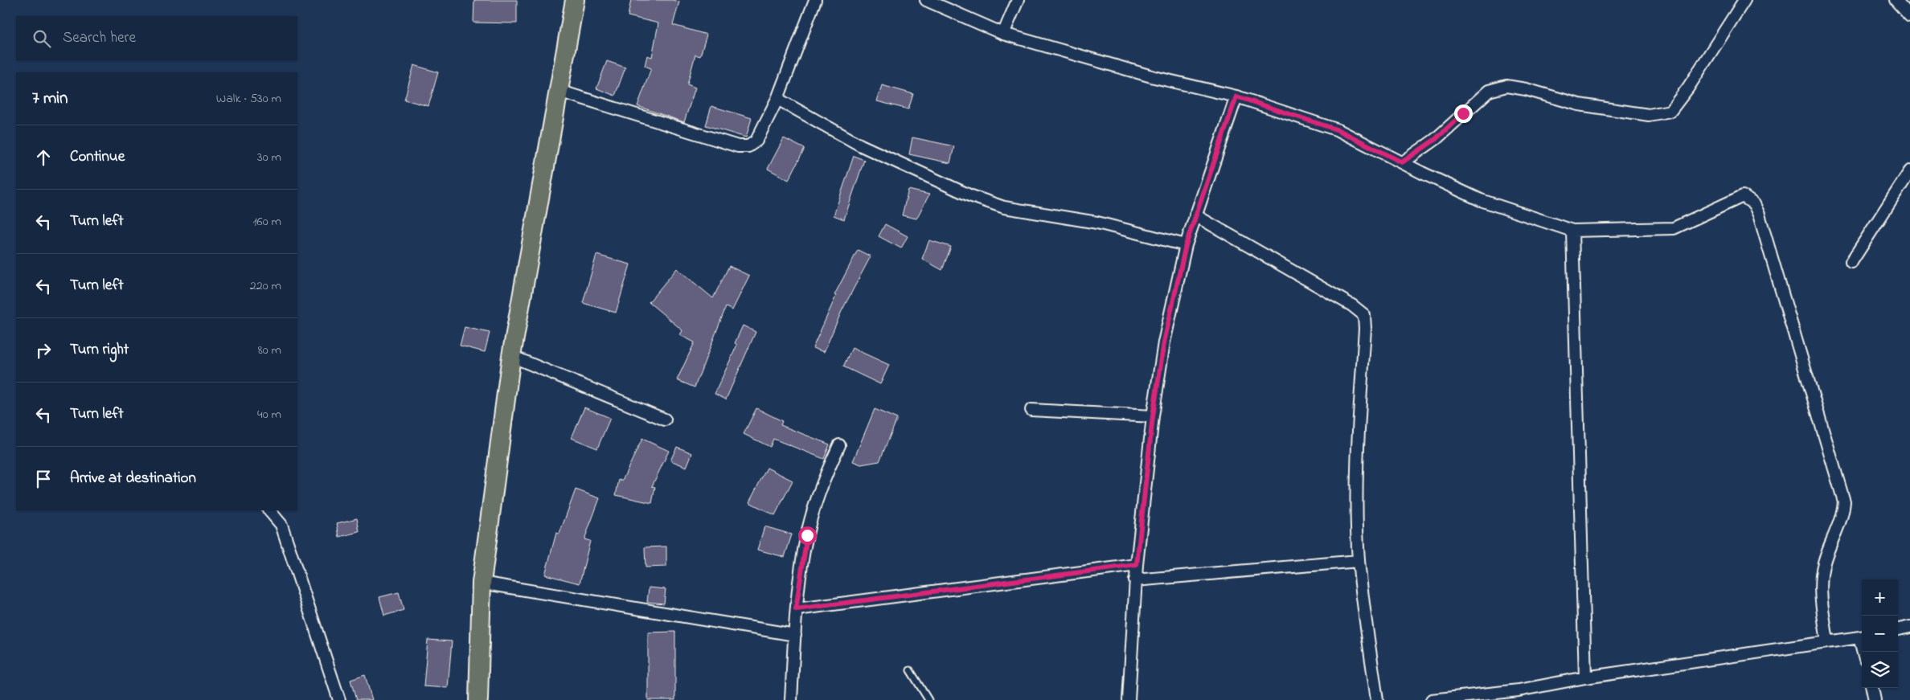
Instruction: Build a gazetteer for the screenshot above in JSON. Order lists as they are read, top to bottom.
{
  "page": {
    "search": "Search here",
    "heading": ["7 min", "Walk · 530 m"],
    "list": [
      ["Continue", "30 m"],
      ["Turn left", "160 m"],
      ["Turn left", "220 m"],
      ["Turn right", "80 m"],
      ["Turn left", "40 m"],
      "Arrive at destination"
    ],
    "map_buttons": ["+", "−"]
  }
}
